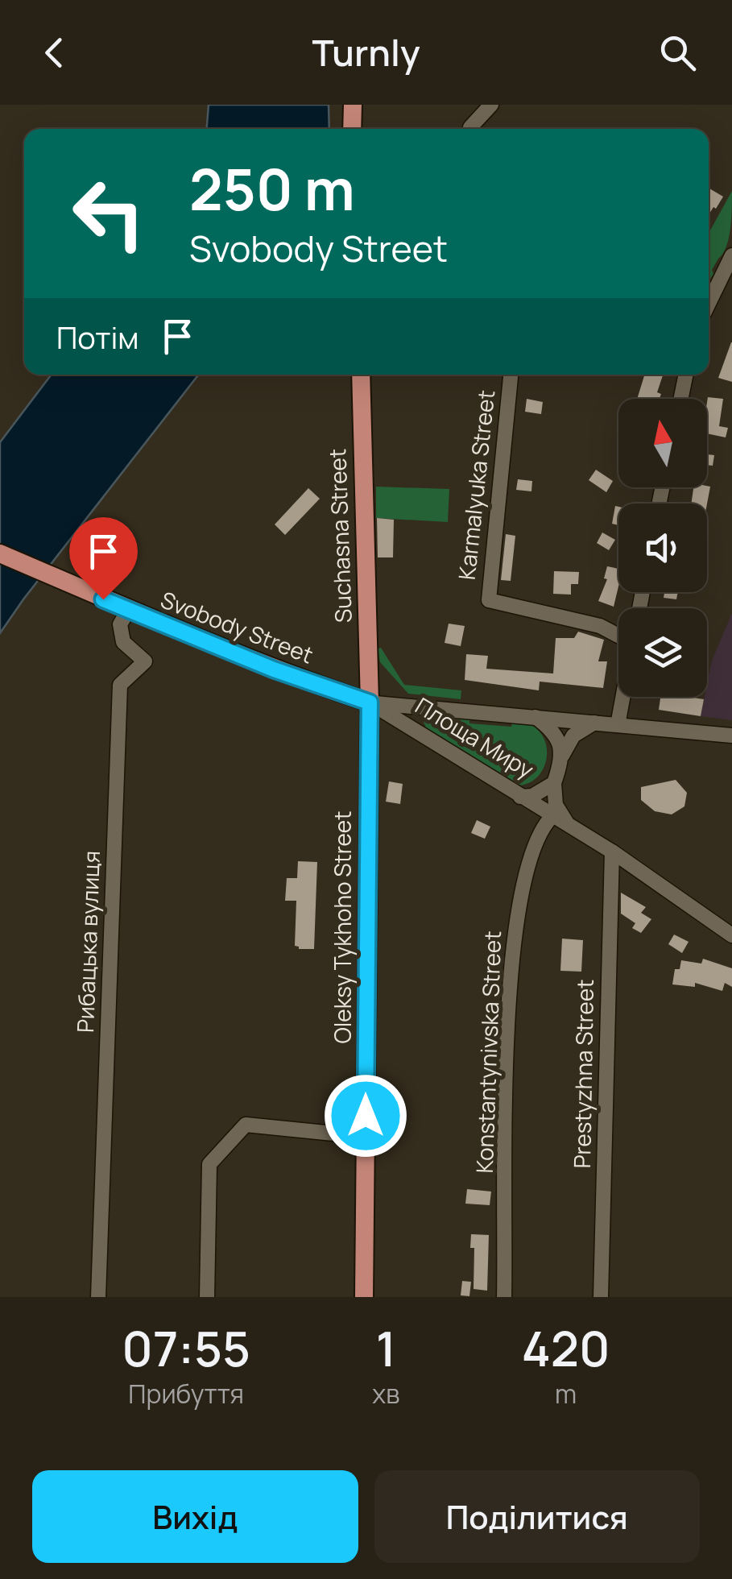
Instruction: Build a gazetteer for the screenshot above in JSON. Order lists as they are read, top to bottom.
{
  "streets": {
    "main road": ["Suchasna Street", "Svobody Street", "Oleksy Tykhoho Street"],
    "street": [
      "Karmalyuka Street",
      "Площа Миру",
      "Рибацька вулиця",
      "Konstantynivska Street",
      "Prestyzhna Street"
    ]
  },
  "crossings": [
    ["Suchasna Street", "Svobody Street"],
    ["Suchasna Street", "Площа Миру"],
    ["Suchasna Street", "Oleksy Tykhoho Street"],
    ["Svobody Street", "Площа Миру"],
    ["Svobody Street", "Oleksy Tykhoho Street"],
    ["Svobody Street", "Рибацька вулиця"],
    ["Площа Миру", "Oleksy Tykhoho Street"]
  ],
  "north": "top",
  "page": {
    "header": "Turnly",
    "turn": ["250 m", "Svobody Street"],
    "then": "Потім",
    "eta": [
      "07:55",
      "Прибуття",
      "1",
      "хв",
      "420",
      "m"
    ],
    "buttons": ["Вихід", "Поділитися"]
  }
}
